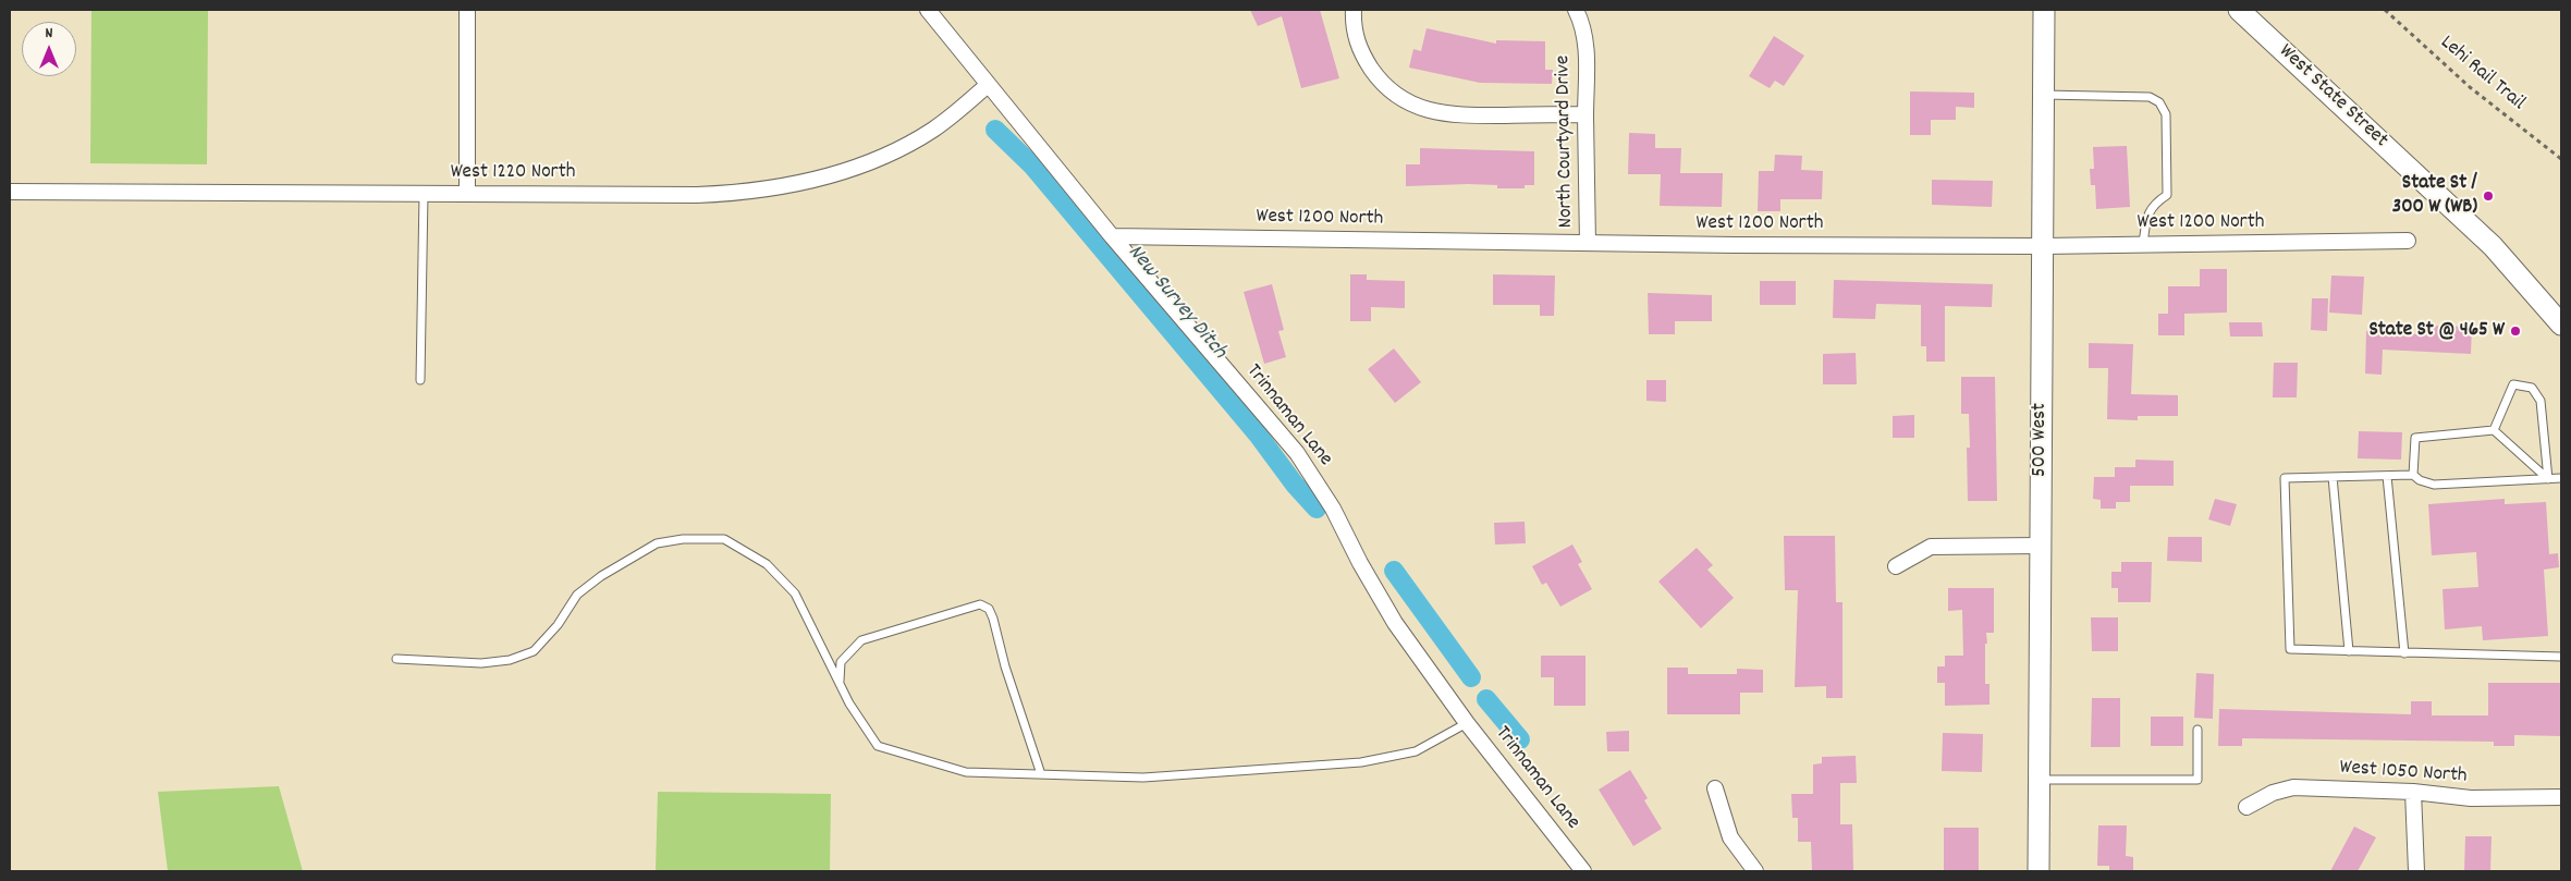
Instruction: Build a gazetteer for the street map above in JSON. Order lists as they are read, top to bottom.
{
  "streets": {
    "main road": ["West State Street", "500 West"],
    "street": [
      "North Courtyard Drive",
      "West 1220 North",
      "West 1200 North",
      "Trinnaman Lane",
      "West 1050 North"
    ],
    "path": ["Lehi Rail Trail"]
  },
  "crossings": [
    ["North Courtyard Drive", "West 1200 North"],
    ["West 1220 North", "Trinnaman Lane"],
    ["West 1200 North", "Trinnaman Lane"],
    ["West 1200 North", "500 West"]
  ],
  "water": ["New Survey Ditch"],
  "places": ["State St / 300 W (WB)", "State St @ 465 W"],
  "north": "top"
}
